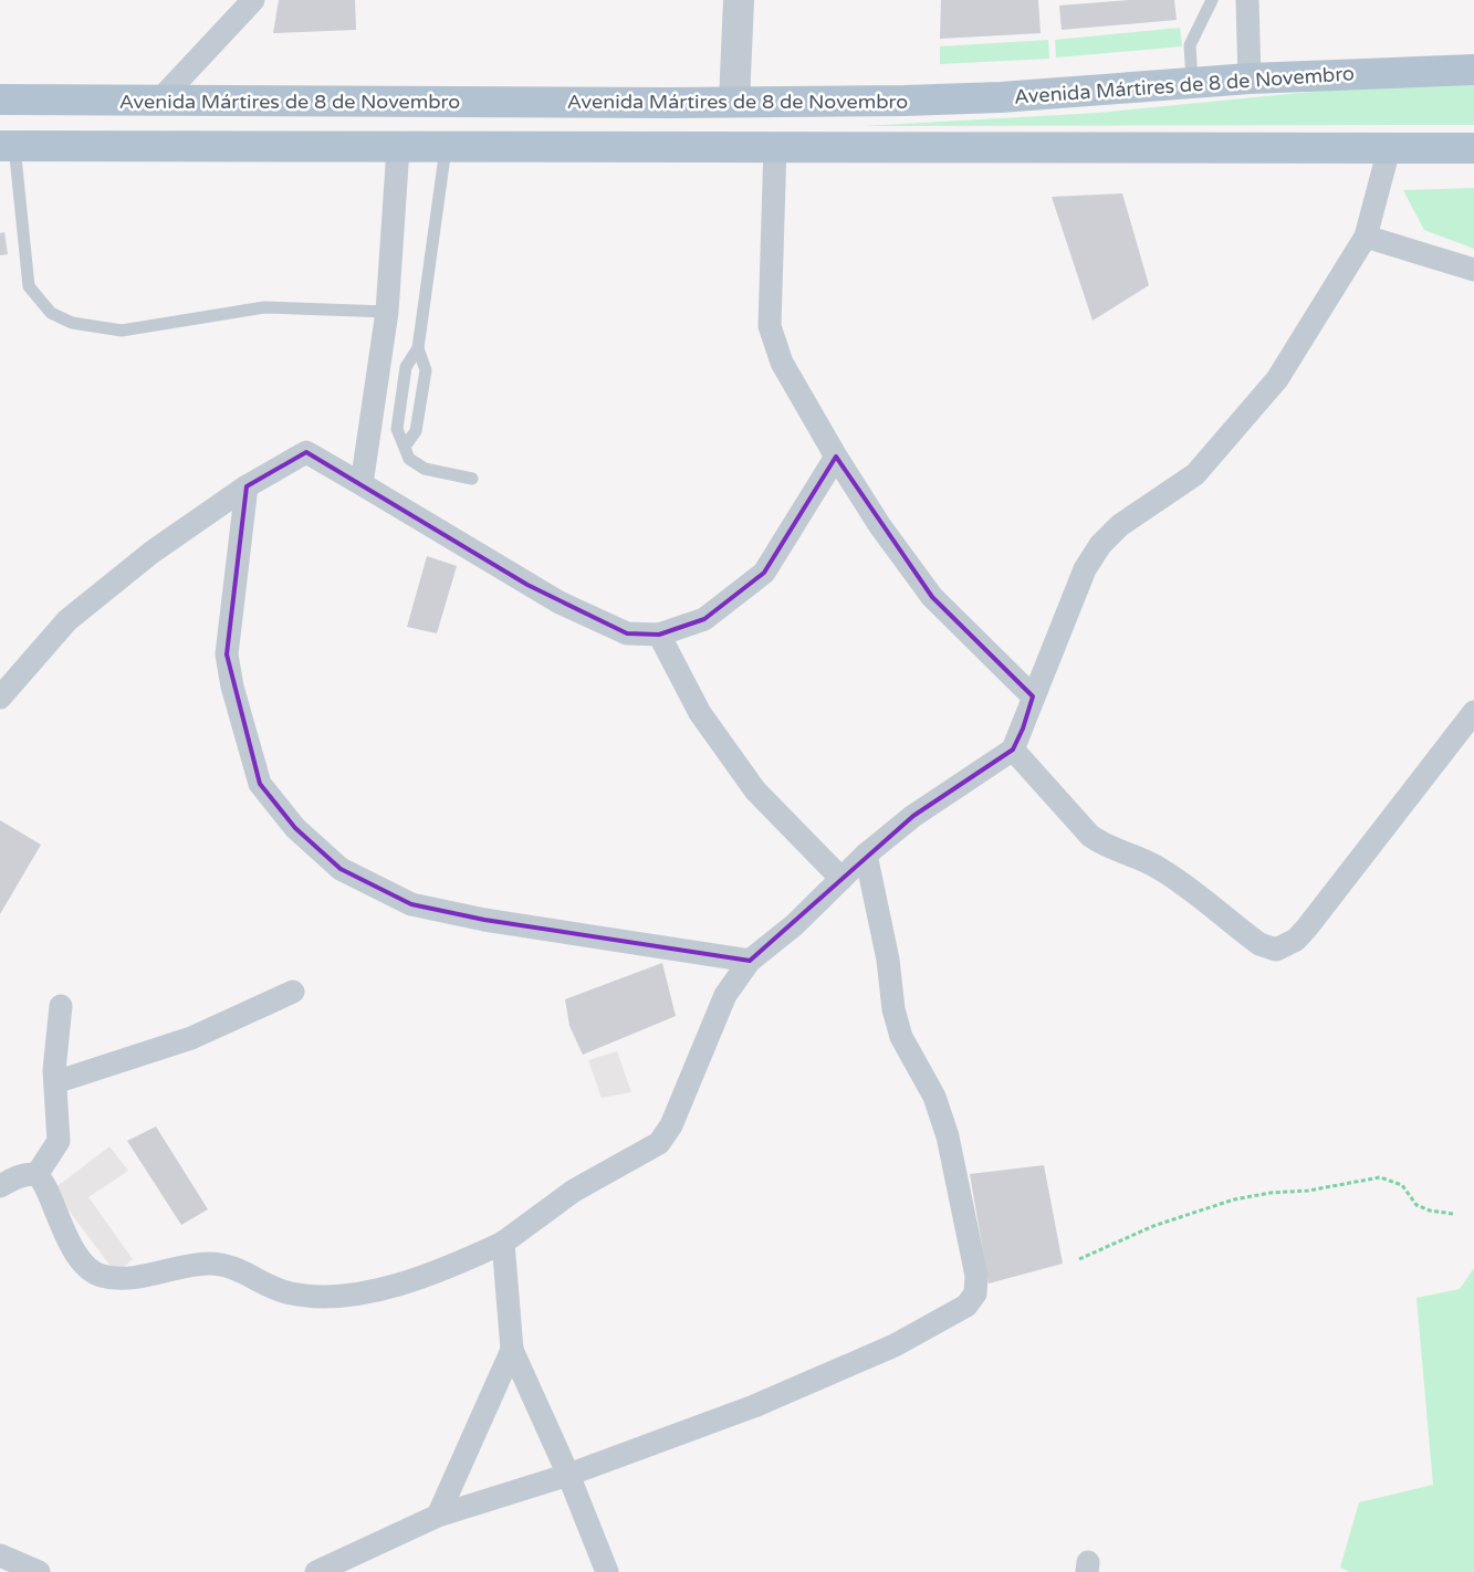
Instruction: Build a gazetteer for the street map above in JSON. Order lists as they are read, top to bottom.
{
  "streets": {
    "main road": ["Avenida Mártires de 8 de Novembro"]
  }
}
